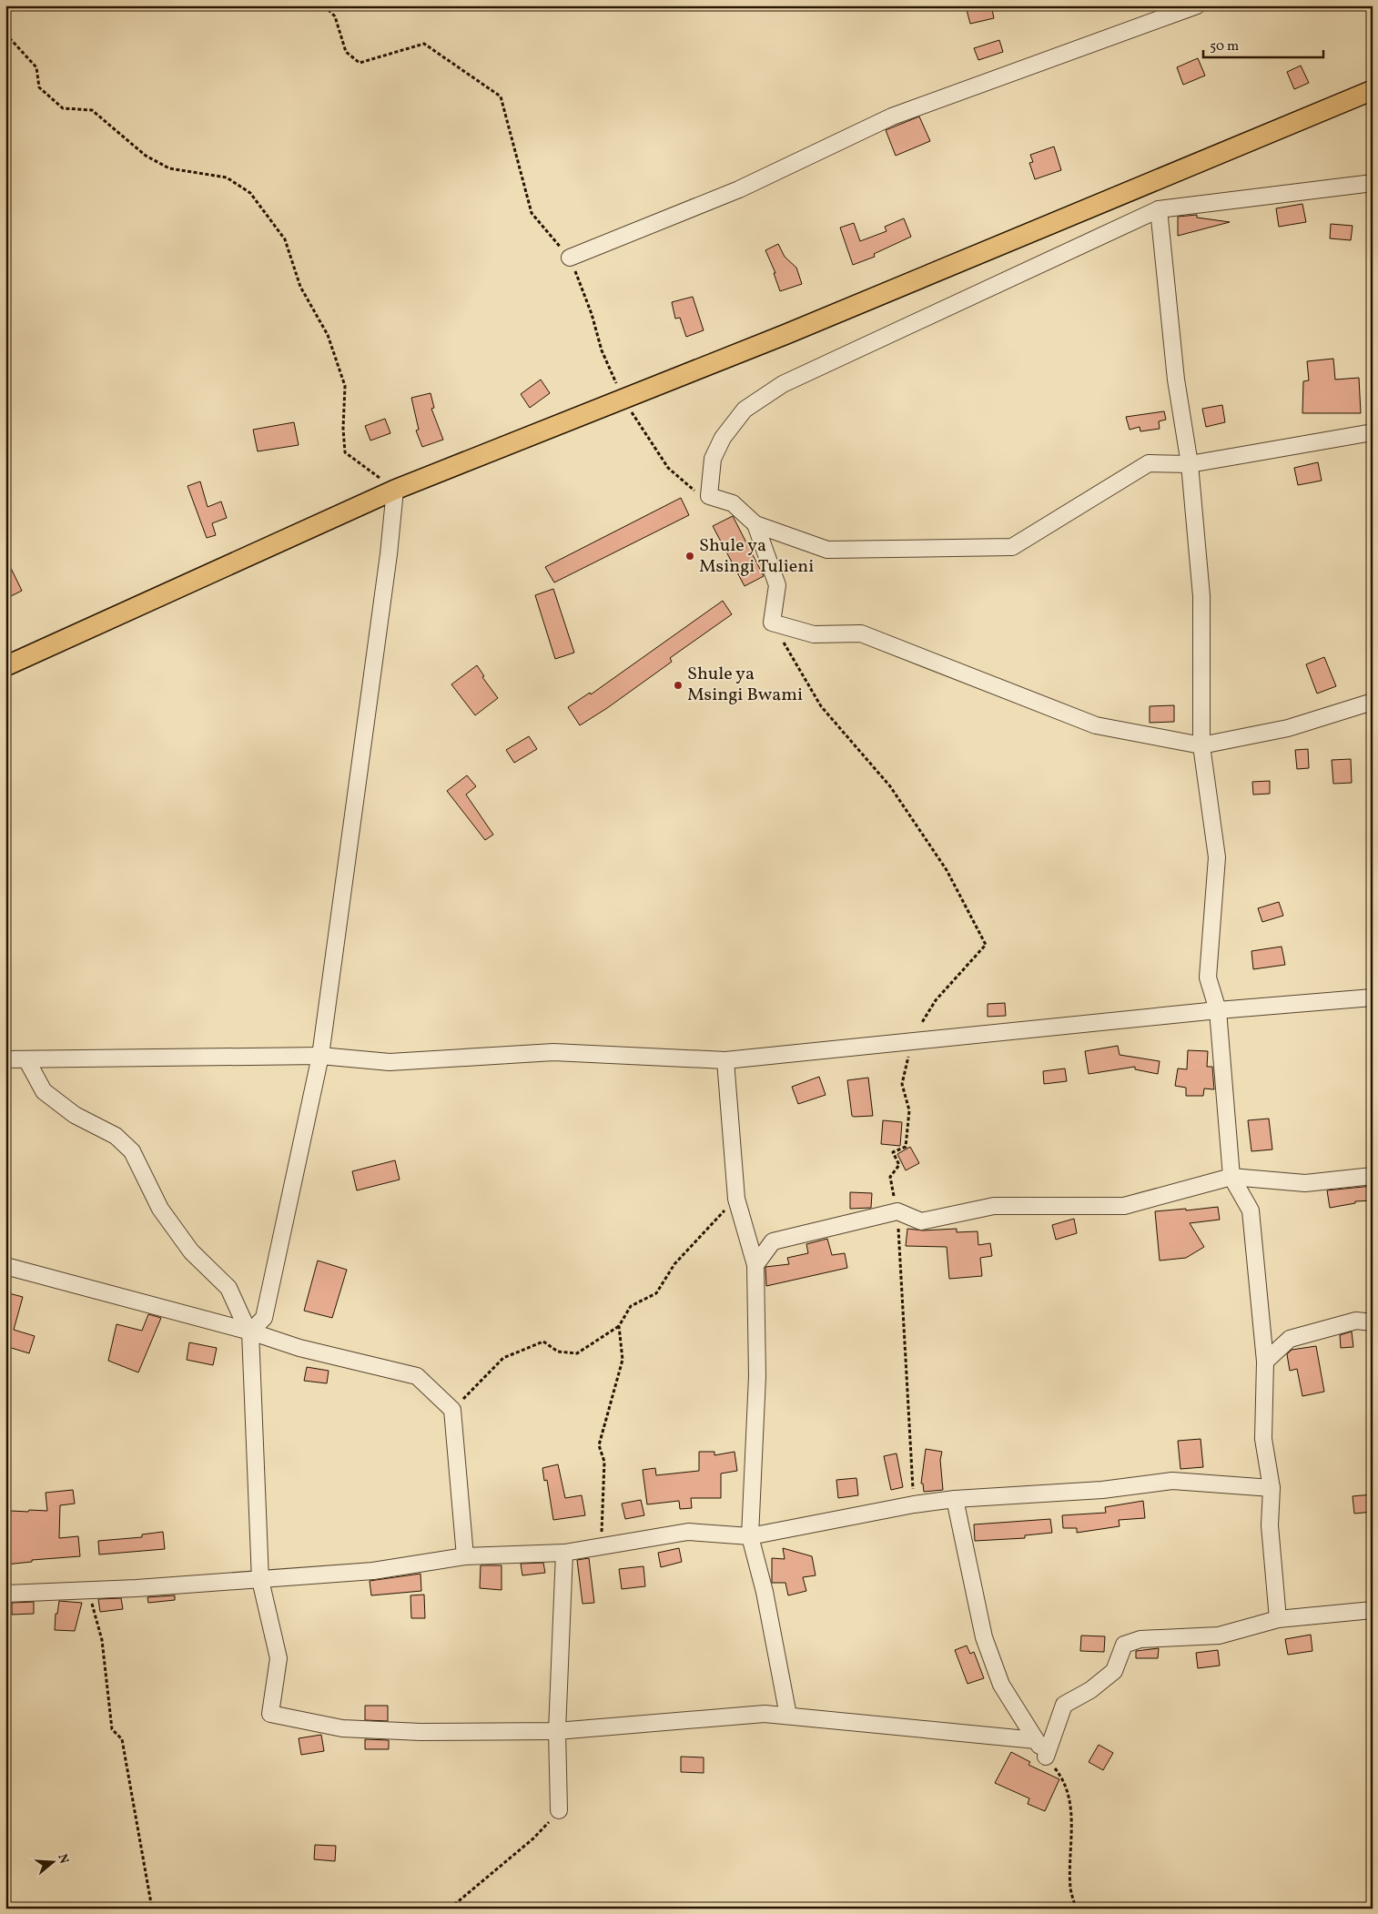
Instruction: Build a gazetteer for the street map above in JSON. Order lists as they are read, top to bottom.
{
  "places": ["Shule ya Msingi Tulieni", "Shule ya Msingi Bwami"],
  "scale_bar": "50 m",
  "north": "right"
}
